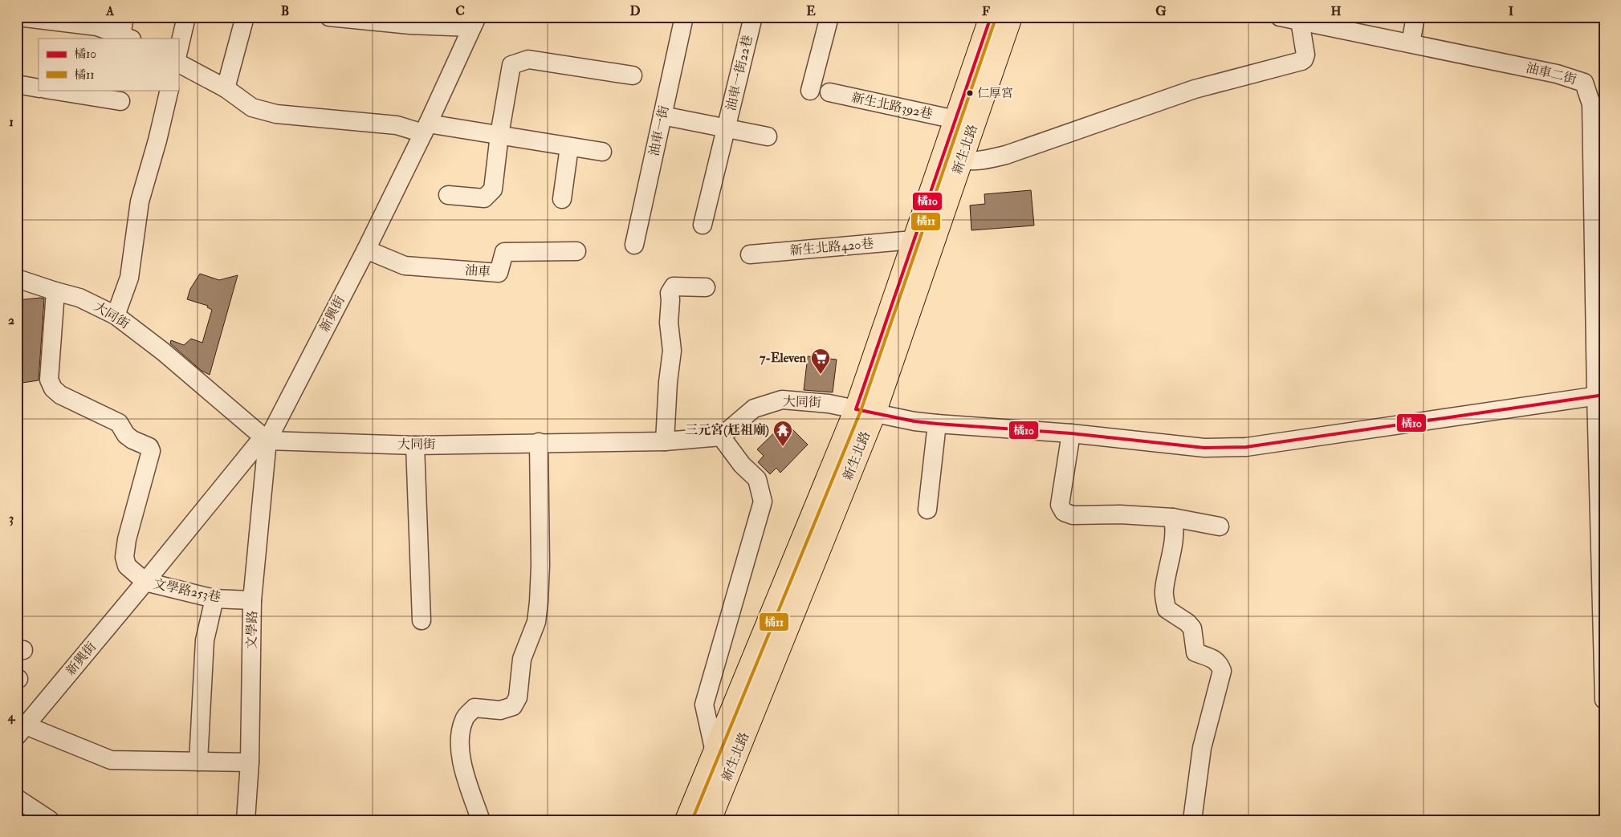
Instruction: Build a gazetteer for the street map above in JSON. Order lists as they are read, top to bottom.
{
  "streets": {
    "main road": ["新生北路"],
    "street": [
      "油車一街22巷",
      "油車二街",
      "新生北路392巷",
      "油車一街",
      "新生北路420巷",
      "油車",
      "新興街",
      "大同街",
      "文學路253巷",
      "文學路"
    ]
  },
  "crossings": [
    ["油車一街22巷", "油車一街"],
    ["油車二街", "大同街"],
    ["新生北路392巷", "新生北路"],
    ["新生北路", "新生北路420巷"],
    ["新生北路", "大同街"],
    ["油車", "新興街"],
    ["新興街", "大同街"],
    ["新興街", "文學路253巷"],
    ["新興街", "文學路"],
    ["大同街", "文學路"],
    ["文學路253巷", "文學路"]
  ],
  "places": {
    "other": ["仁厚宮"],
    "supermarket": ["7-Eleven"],
    "temple": ["三元宮(尪祖廟)"]
  },
  "lines": ["transit line 橘10", "transit line 橘11"],
  "legend": ["橘10", "橘11"],
  "grid": {
    "columns": [
      "A",
      "B",
      "C",
      "D",
      "E",
      "F",
      "G",
      "H",
      "I"
    ],
    "rows": [
      "1",
      "2",
      "3",
      "4"
    ]
  }
}
